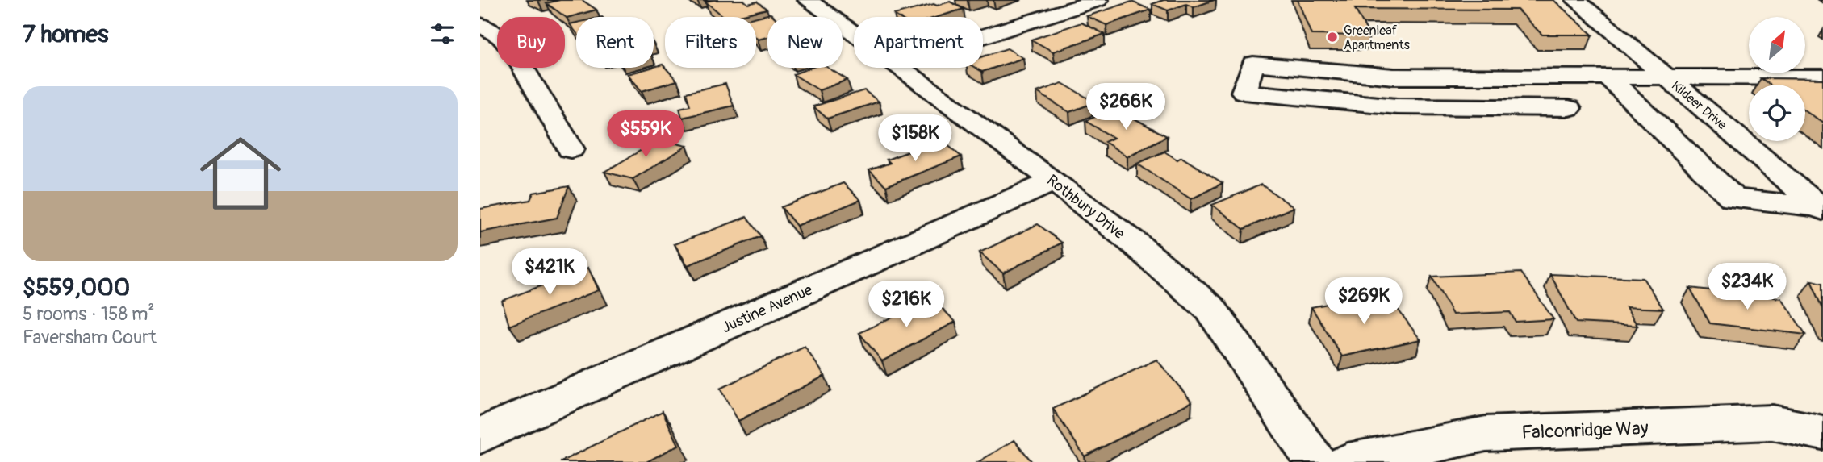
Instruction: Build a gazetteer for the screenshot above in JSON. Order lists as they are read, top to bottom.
{
  "streets": {
    "street": [
      "Kildeer Drive",
      "Rothbury Drive",
      "Justine Avenue",
      "Falconridge Way"
    ]
  },
  "crossings": [
    ["Rothbury Drive", "Justine Avenue"]
  ],
  "places": ["Greenleaf Apartments"],
  "north": "top right",
  "page": {
    "heading": "7 homes",
    "chip": [
      "Buy",
      "Rent",
      "Filters",
      "New",
      "Apartment"
    ],
    "list": [
      {
        "name": "$559,000",
        "note": "5 rooms · 158 m² · Faversham Court"
      }
    ],
    "price": [
      "$266K",
      "$559K",
      "$158K",
      "$421K",
      "$234K",
      "$269K",
      "$216K"
    ]
  }
}
